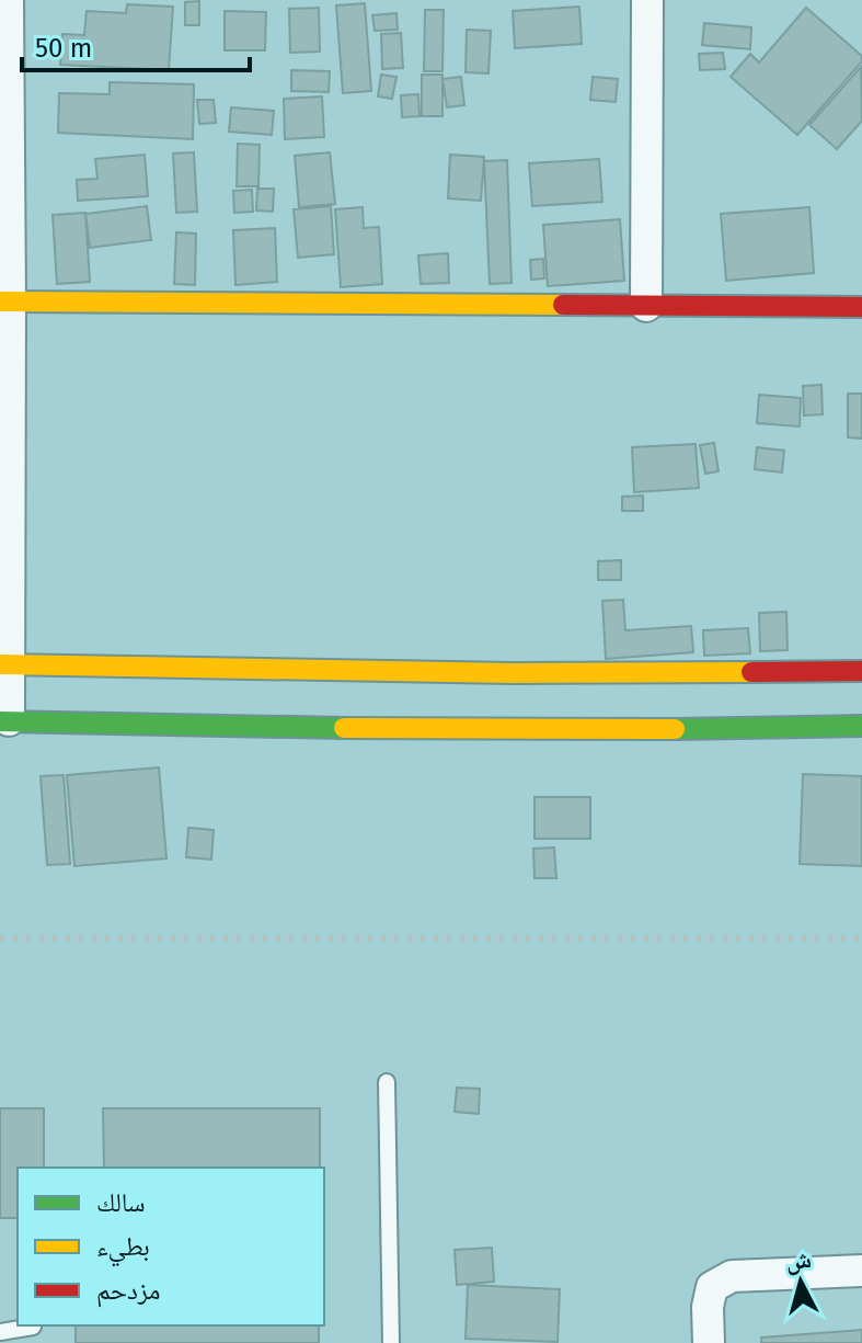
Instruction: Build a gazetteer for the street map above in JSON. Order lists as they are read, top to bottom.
{
  "legend": ["سالك", "بطيء", "مزدحم"],
  "scale_bar": "50 m",
  "north": "top"
}
